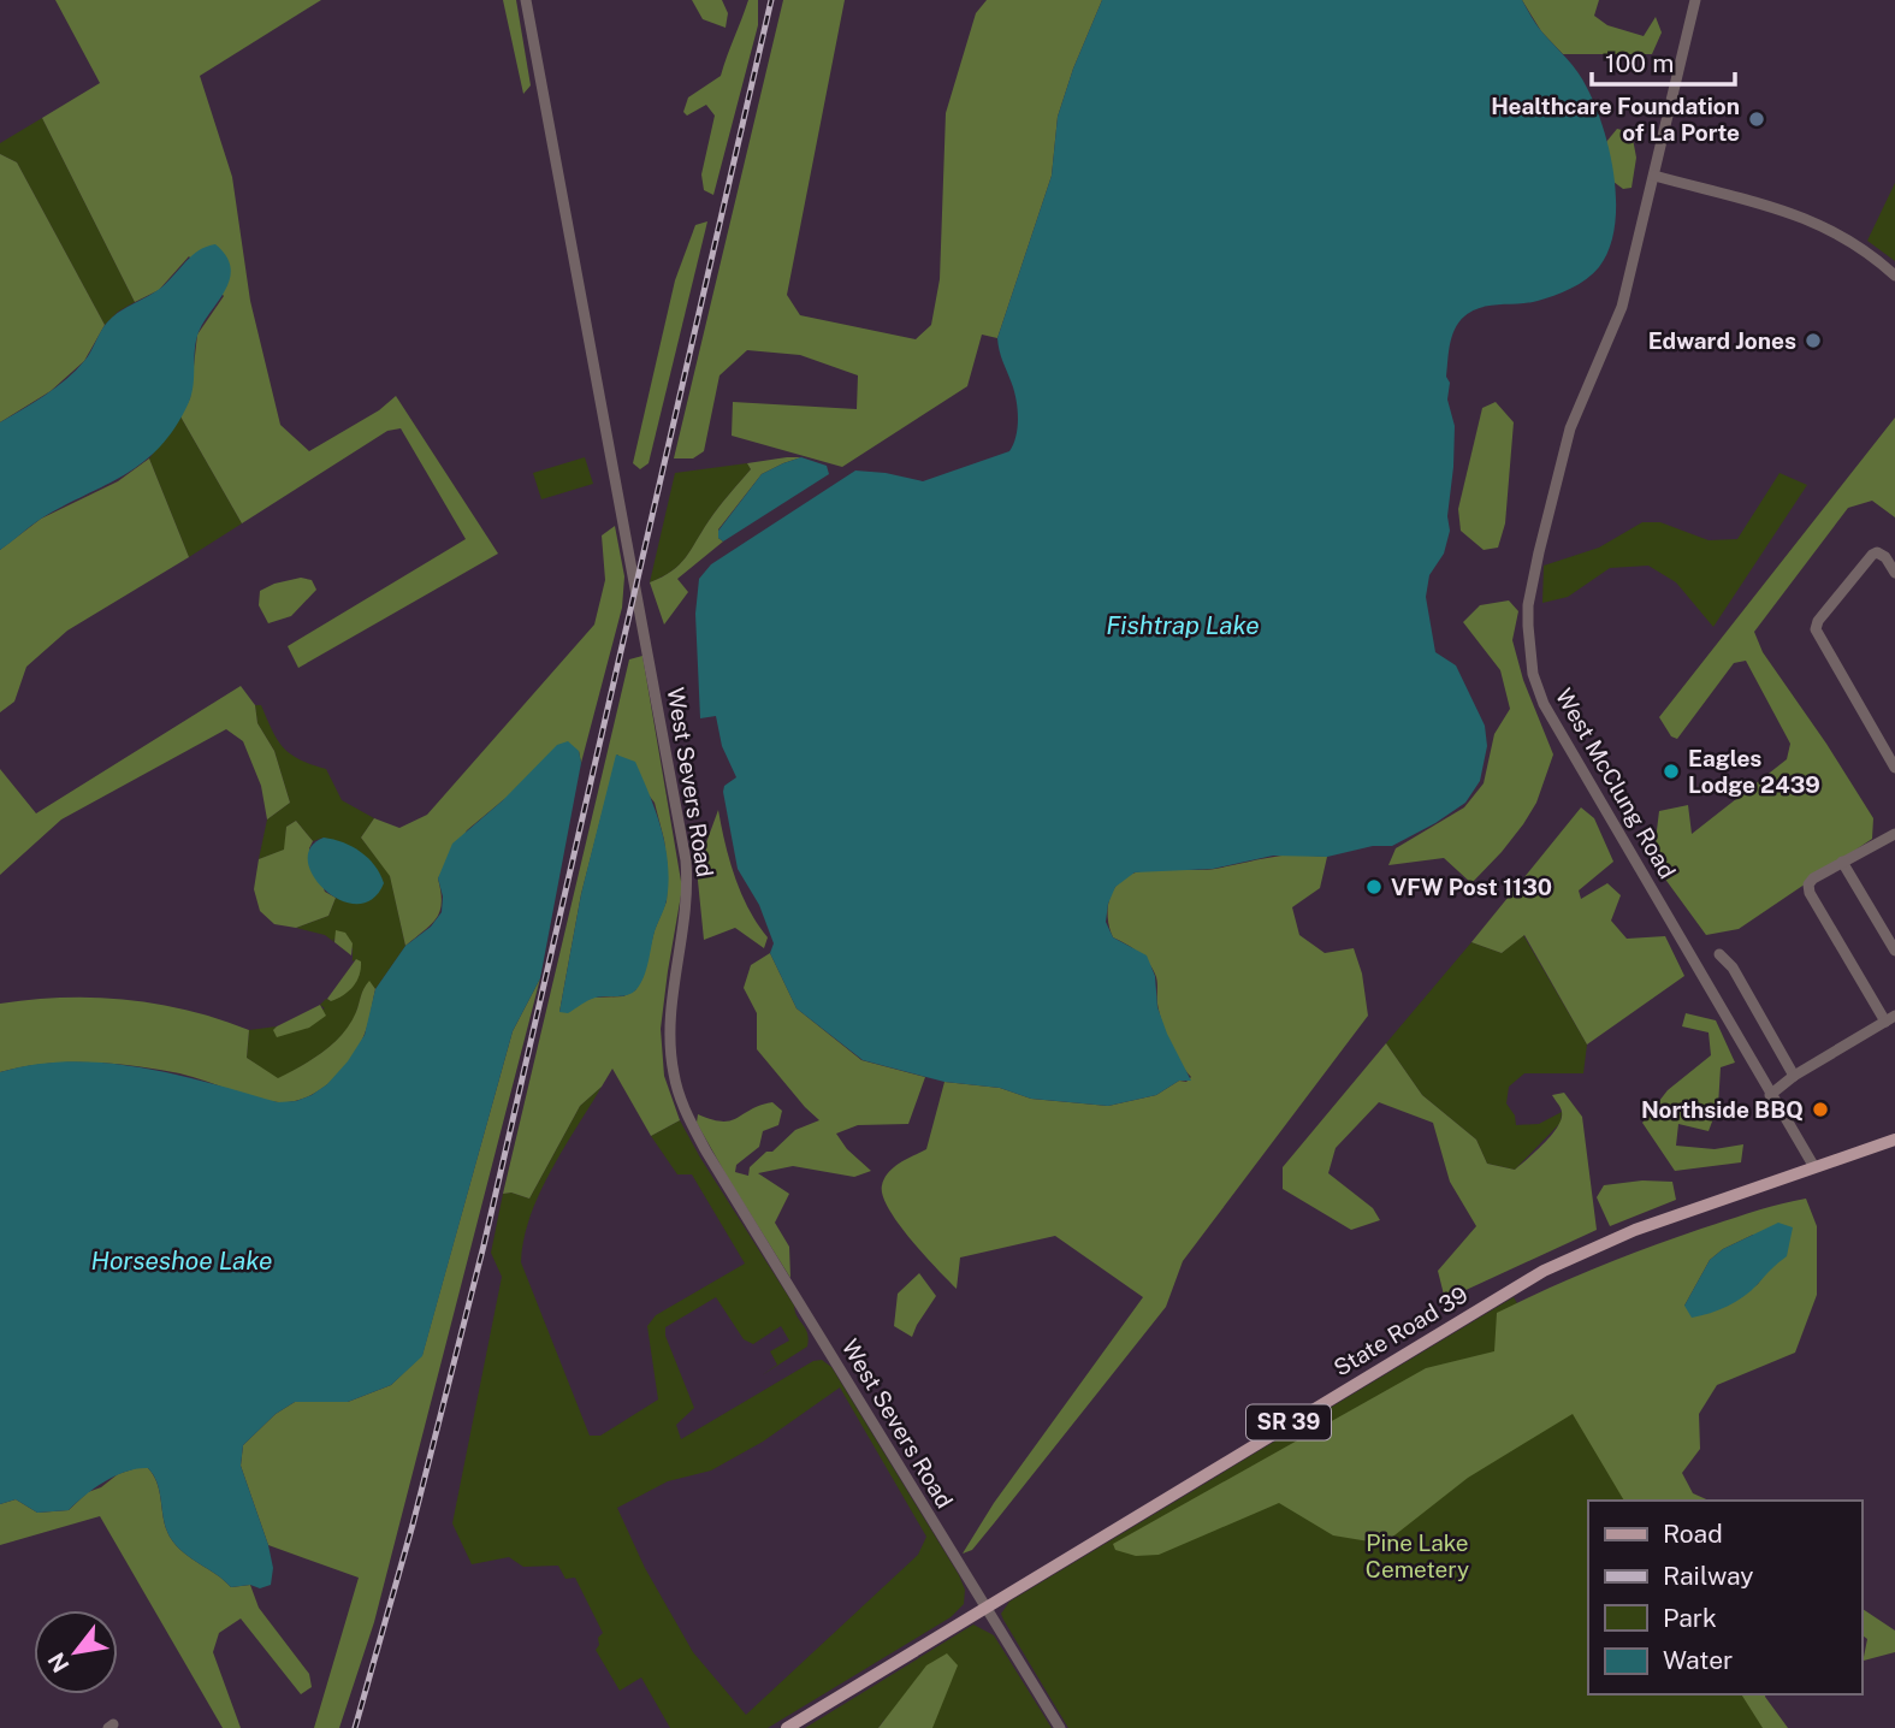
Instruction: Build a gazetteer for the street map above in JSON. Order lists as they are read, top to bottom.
{
  "streets": {
    "main road": ["State Road 39", "SR 39"],
    "street": ["West Severs Road", "West McClung Road"]
  },
  "crossings": [
    ["West Severs Road", "State Road 39"],
    ["West McClung Road", "State Road 39"]
  ],
  "water": ["Fishtrap Lake", "Horseshoe Lake"],
  "parks": ["Pine Lake Cemetery"],
  "places": [
    "Healthcare Foundation of La Porte",
    "Edward Jones",
    "Eagles Lodge 2439",
    "VFW Post 1130",
    "Northside BBQ"
  ],
  "legend": [
    "Road",
    "Railway",
    "Park",
    "Water"
  ],
  "scale_bar": "100 m",
  "north": "bottom left"
}
